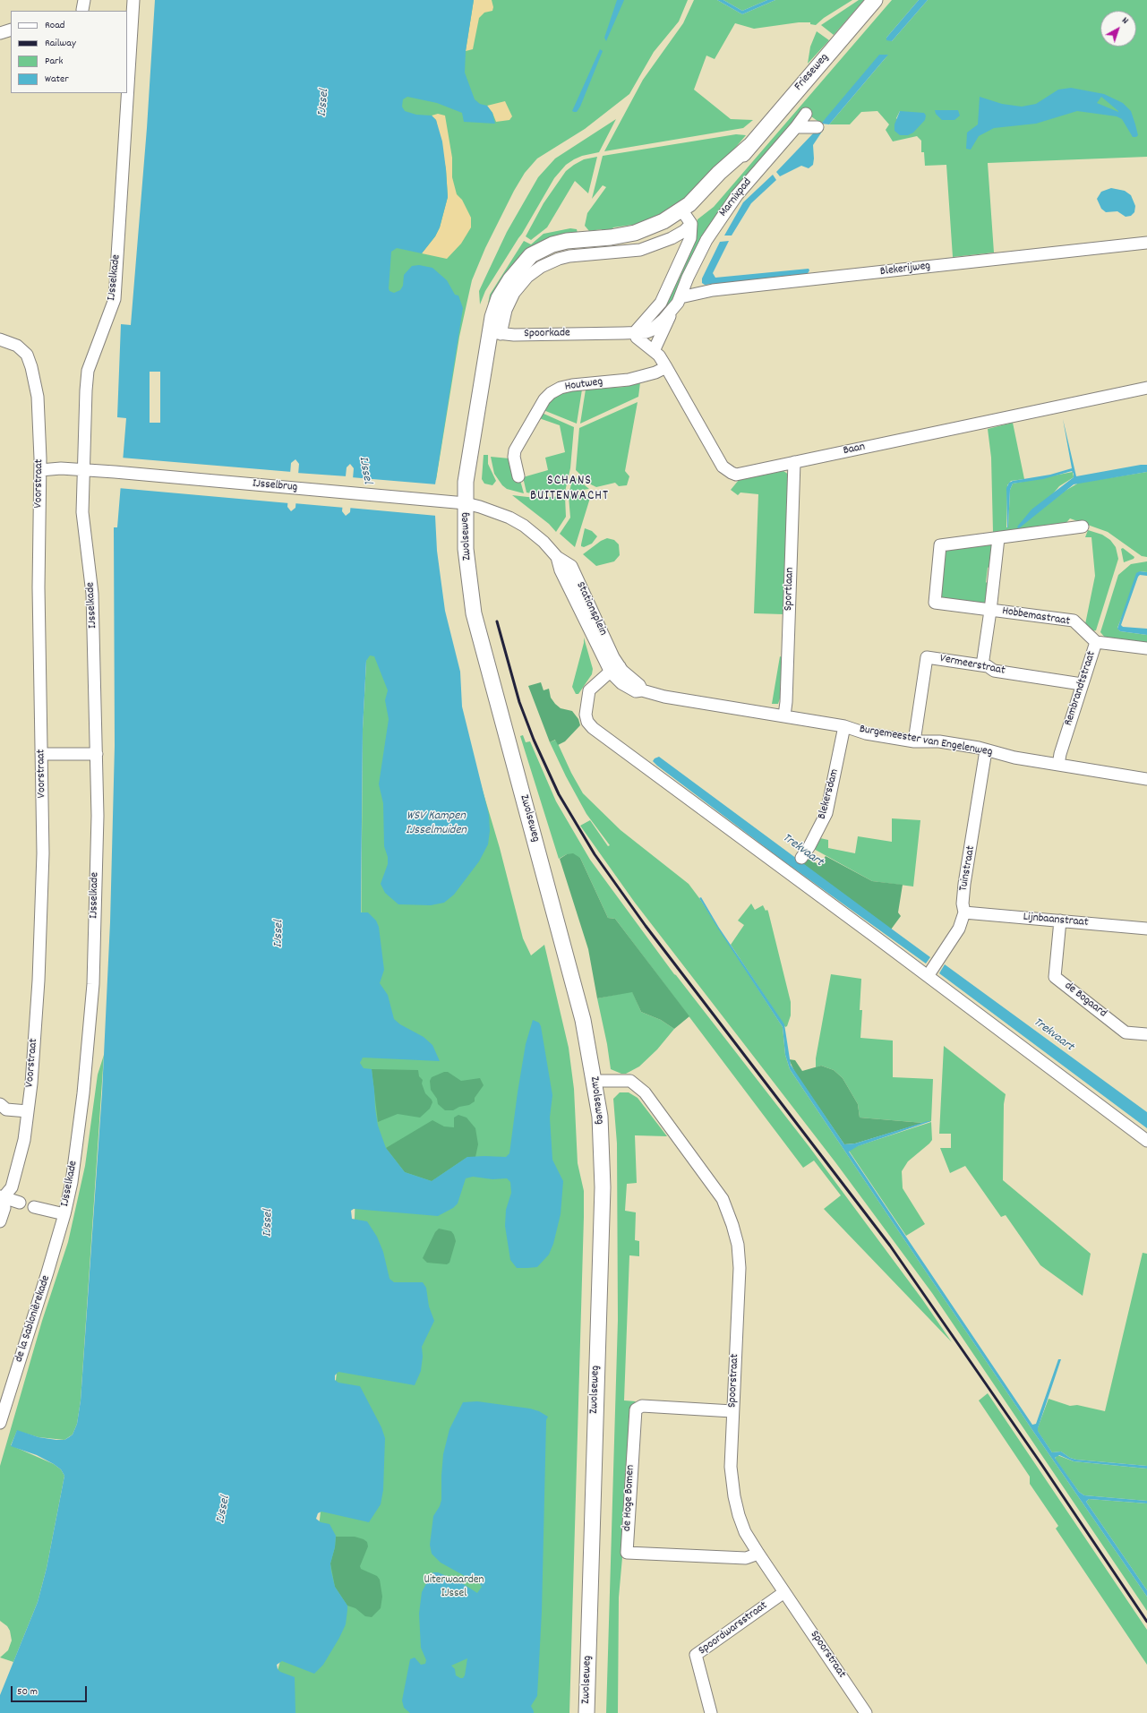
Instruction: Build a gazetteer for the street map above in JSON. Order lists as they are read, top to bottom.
{
  "streets": {
    "main road": ["Frieseweg", "Zwolseweg"],
    "street": [
      "Marnixpad",
      "Blekerijweg",
      "IJsselkade",
      "Spoorkade",
      "Houtweg",
      "Baan",
      "Voorstraat",
      "IJsselbrug",
      "Sportlaan",
      "Stationsplein",
      "Hobbemastraat",
      "Vermeerstraat",
      "Rembrandtstraat",
      "Burgemeester van Engelenweg",
      "Blekersdam",
      "Tuinstraat",
      "Lijnbaanstraat",
      "de Bogaard",
      "de la Sablonièrekade",
      "Spoorstraat",
      "de Hoge Bomen",
      "Spoordwarsstraat"
    ]
  },
  "crossings": [
    ["Frieseweg", "Spoorkade"],
    ["Marnixpad", "Blekerijweg"],
    ["IJsselkade", "IJsselbrug"],
    ["IJsselkade", "de la Sablonièrekade"],
    ["Spoorkade", "Baan"],
    ["Houtweg", "Baan"],
    ["Baan", "Sportlaan"],
    ["Voorstraat", "IJsselbrug"],
    ["IJsselbrug", "Zwolseweg"],
    ["IJsselbrug", "Stationsplein"],
    ["Zwolseweg", "Stationsplein"],
    ["Zwolseweg", "Spoorstraat"],
    ["Sportlaan", "Burgemeester van Engelenweg"],
    ["Stationsplein", "Burgemeester van Engelenweg"],
    ["Hobbemastraat", "Vermeerstraat"],
    ["Hobbemastraat", "Rembrandtstraat"],
    ["Vermeerstraat", "Rembrandtstraat"],
    ["Vermeerstraat", "Burgemeester van Engelenweg"],
    ["Rembrandtstraat", "Burgemeester van Engelenweg"],
    ["Burgemeester van Engelenweg", "Blekersdam"],
    ["Burgemeester van Engelenweg", "Tuinstraat"],
    ["Tuinstraat", "Lijnbaanstraat"],
    ["Lijnbaanstraat", "de Bogaard"],
    ["Spoorstraat", "de Hoge Bomen"],
    ["Spoorstraat", "Spoordwarsstraat"]
  ],
  "districts": ["SCHANS BUITENWACHT"],
  "water": ["IJssel", "WSV Kampen IJsselmuiden", "Trekvaart"],
  "parks": ["Uiterwaarden IJssel"],
  "legend": [
    "Road",
    "Railway",
    "Park",
    "Water"
  ],
  "scale_bar": "50 m",
  "north": "top right"
}
